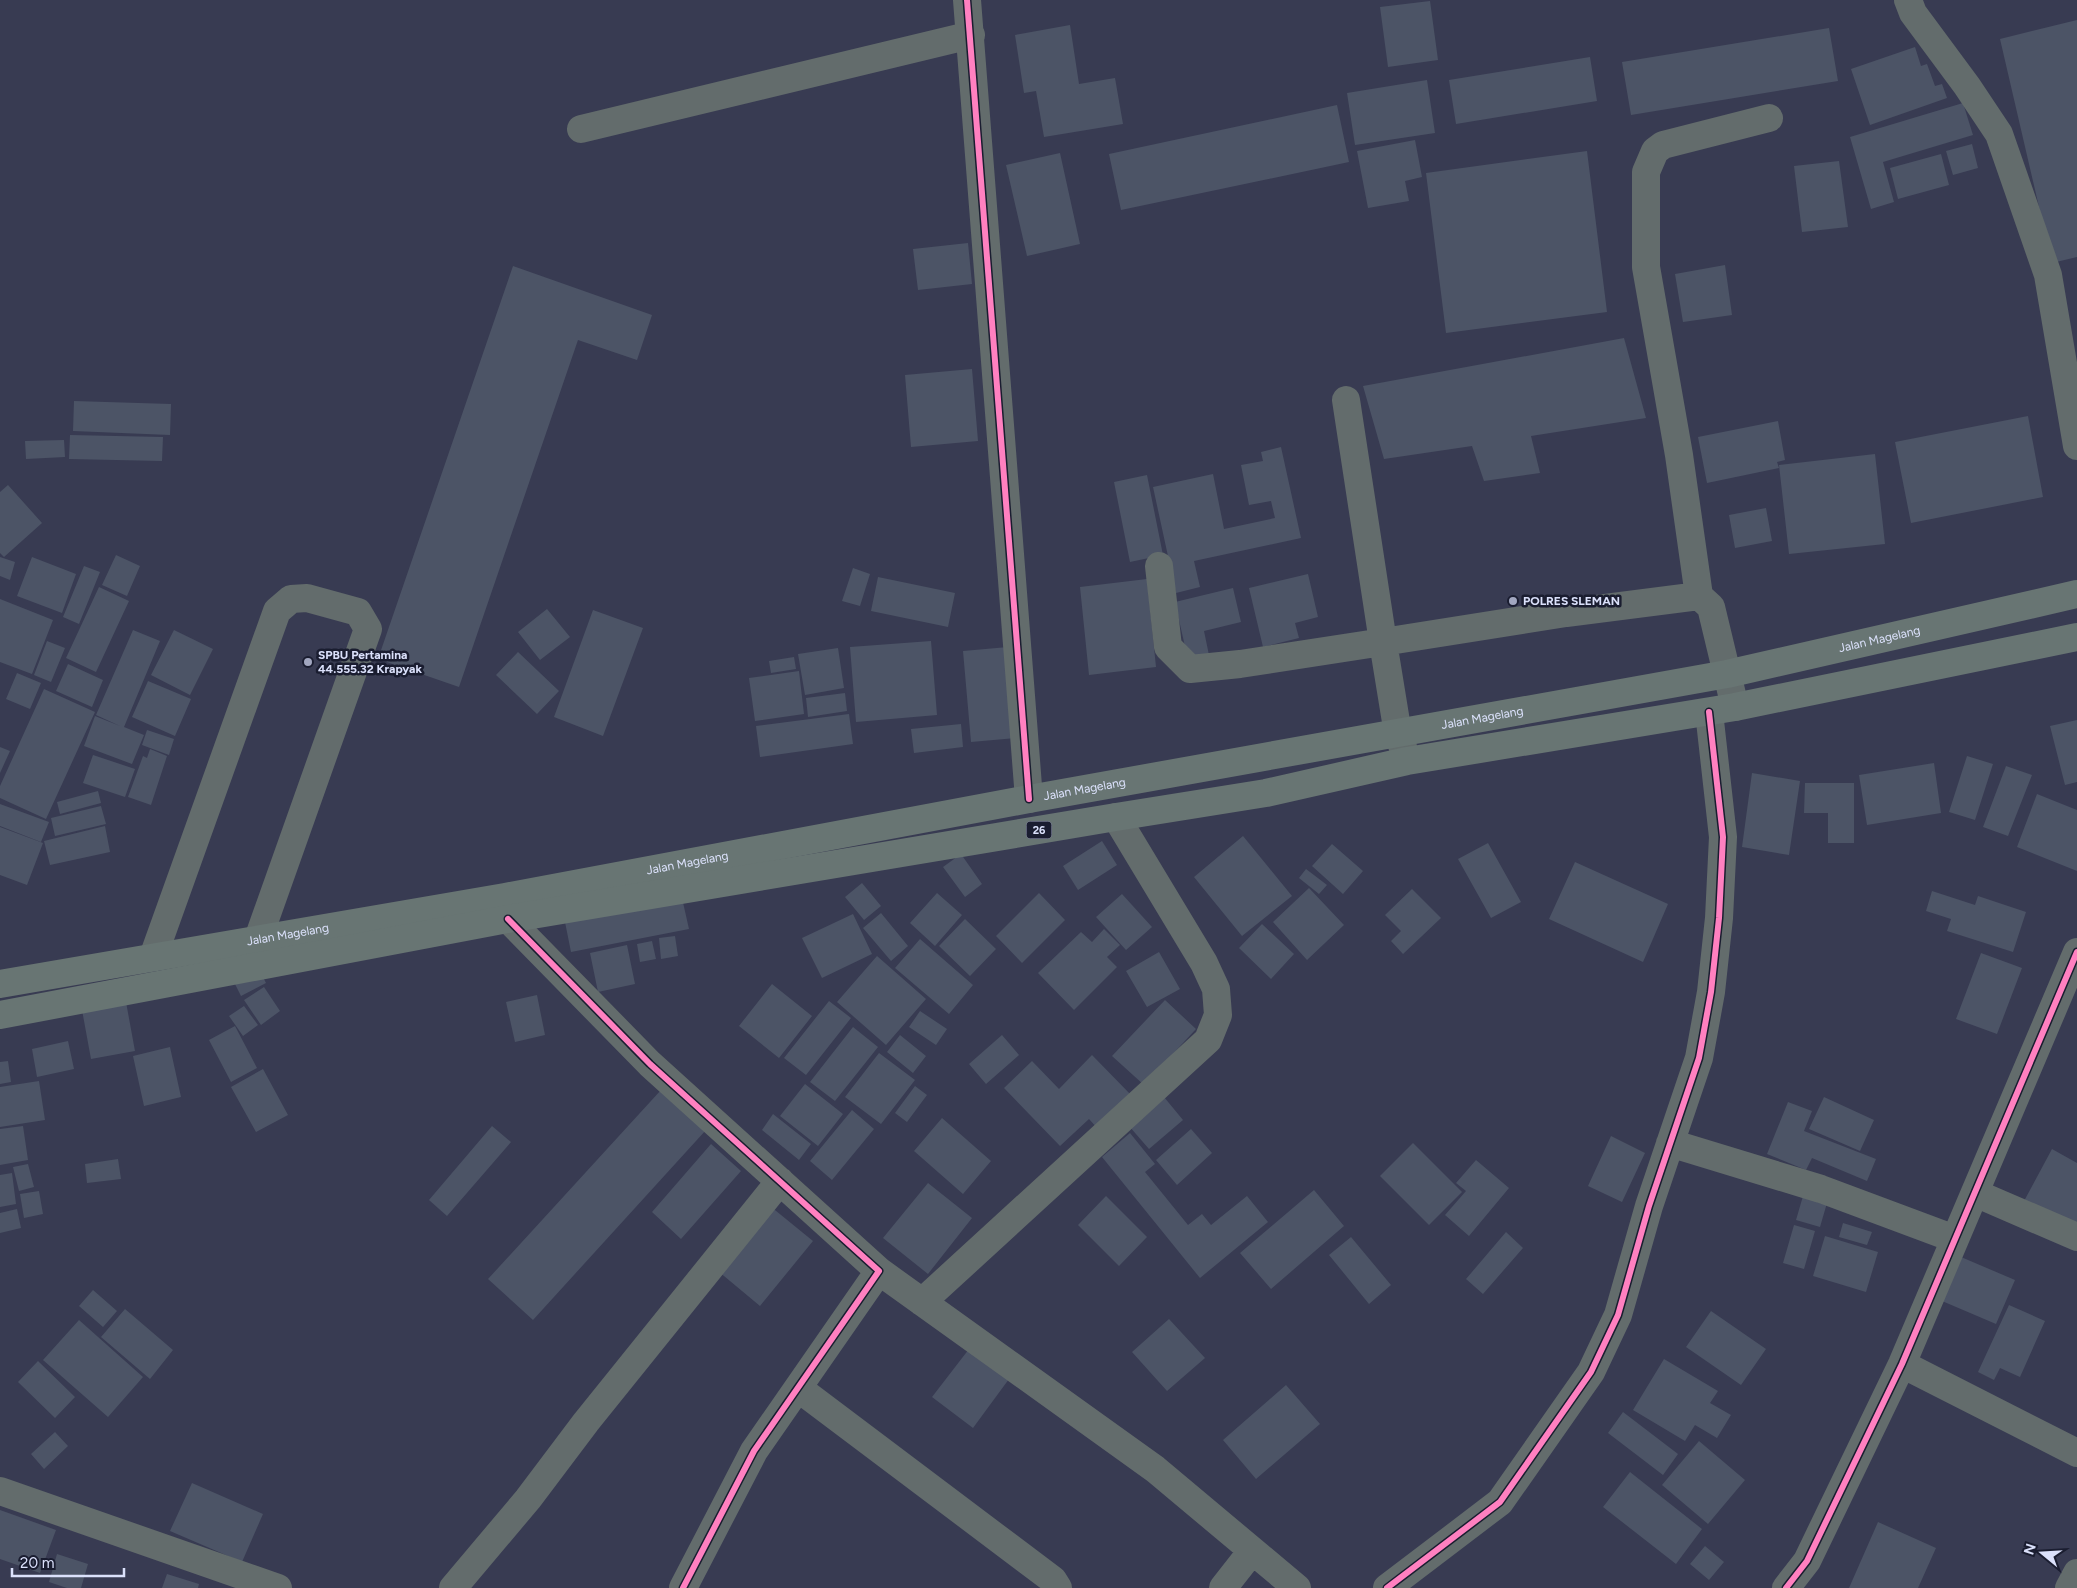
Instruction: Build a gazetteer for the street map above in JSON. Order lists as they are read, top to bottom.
{
  "streets": {
    "highway": ["Jalan Magelang", "26"]
  },
  "places": ["POLRES SLEMAN", "SPBU Pertamina 44.555.32 Krapyak"],
  "scale_bar": "20 m",
  "north": "left"
}
